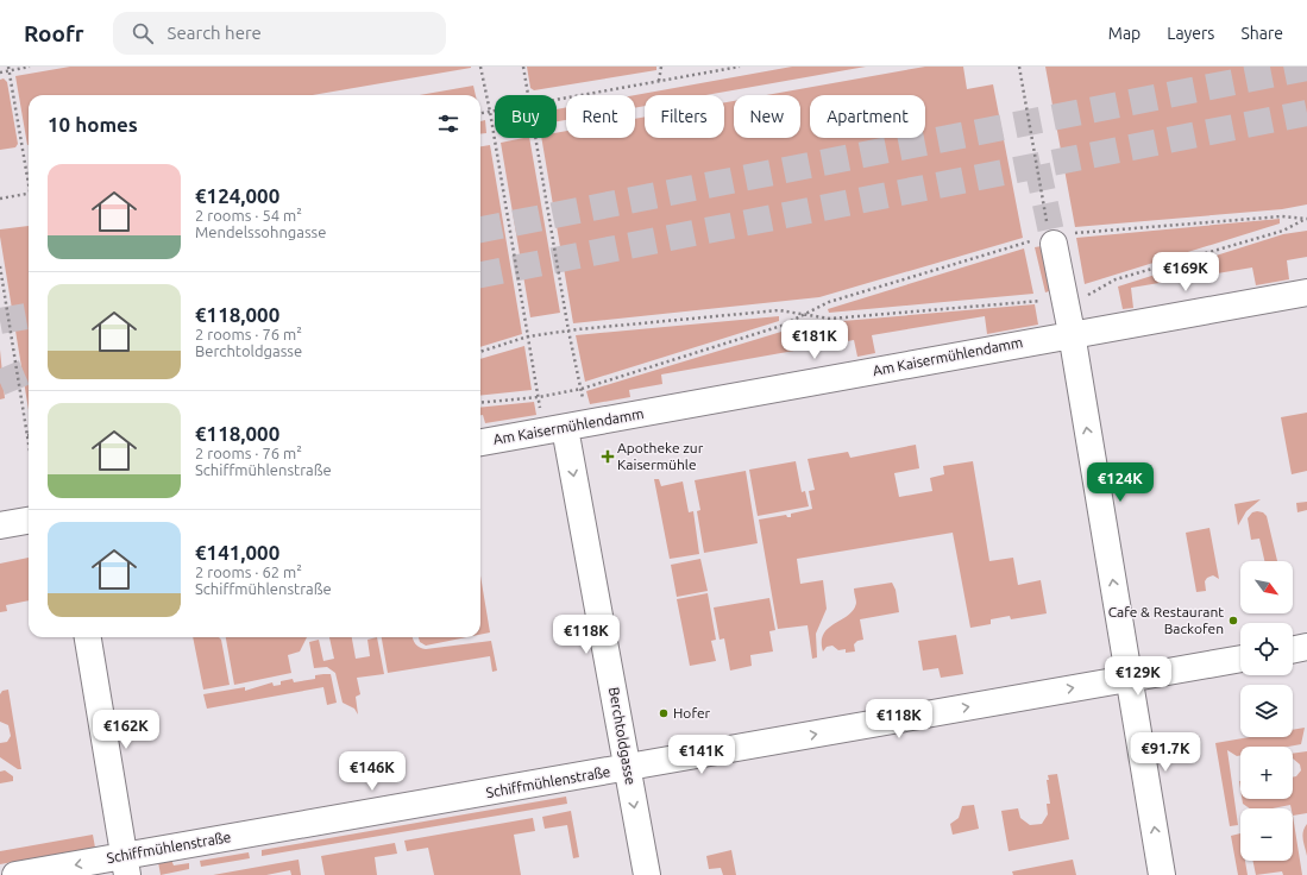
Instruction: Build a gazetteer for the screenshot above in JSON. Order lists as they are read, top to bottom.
{
  "streets": {
    "street": ["Am Kaisermühlendamm", "Berchtoldgasse", "Schiffmühlenstraße"]
  },
  "crossings": [
    ["Am Kaisermühlendamm", "Berchtoldgasse"],
    ["Berchtoldgasse", "Schiffmühlenstraße"]
  ],
  "one_way": ["Berchtoldgasse"],
  "places": {
    "health": ["Apotheke zur Kaisermühle"],
    "other": ["Cafe & Restaurant Backofen", "Hofer"]
  },
  "north": "bottom right",
  "page": {
    "header": "Roofr",
    "search": "Search here",
    "nav": ["Map", "Layers", "Share"],
    "chip": [
      "Buy",
      "Rent",
      "Filters",
      "New",
      "Apartment"
    ],
    "heading": "10 homes",
    "list": [
      {
        "name": "€124,000",
        "note": "2 rooms · 54 m² · Mendelssohngasse"
      },
      {
        "name": "€118,000",
        "note": "2 rooms · 76 m² · Berchtoldgasse"
      },
      {
        "name": "€118,000",
        "note": "2 rooms · 76 m² · Schiffmühlenstraße"
      },
      {
        "name": "€141,000",
        "note": "2 rooms · 62 m² · Schiffmühlenstraße"
      }
    ],
    "price": [
      "€169K",
      "€181K",
      "€124K",
      "€118K",
      "€129K",
      "€118K",
      "€162K",
      "€91.7K",
      "€141K",
      "€146K"
    ],
    "map_buttons": ["+", "−"]
  }
}
